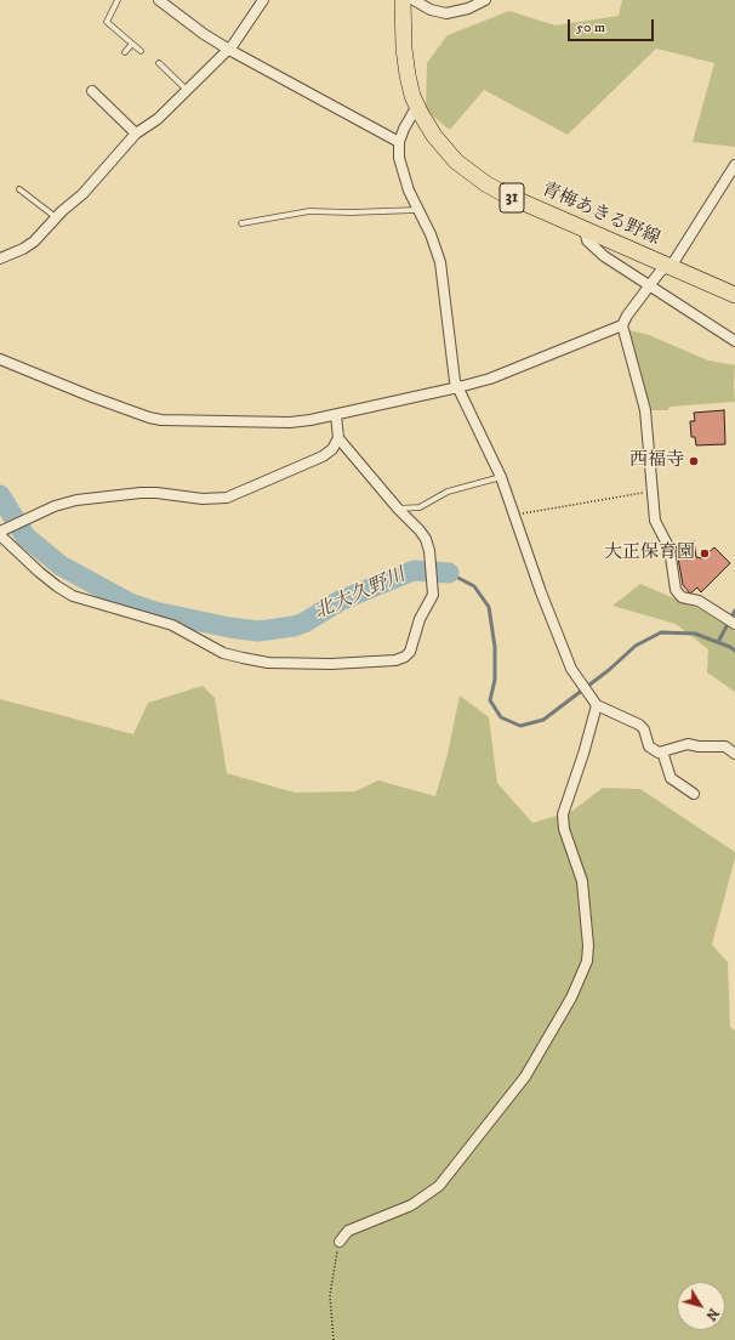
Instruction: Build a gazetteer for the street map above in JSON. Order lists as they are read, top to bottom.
{
  "streets": {
    "main road": ["31", "青梅あきる野線"]
  },
  "water": ["北大久野川"],
  "places": ["西福寺", "大正保育園"],
  "scale_bar": "50 m",
  "north": "bottom right"
}
